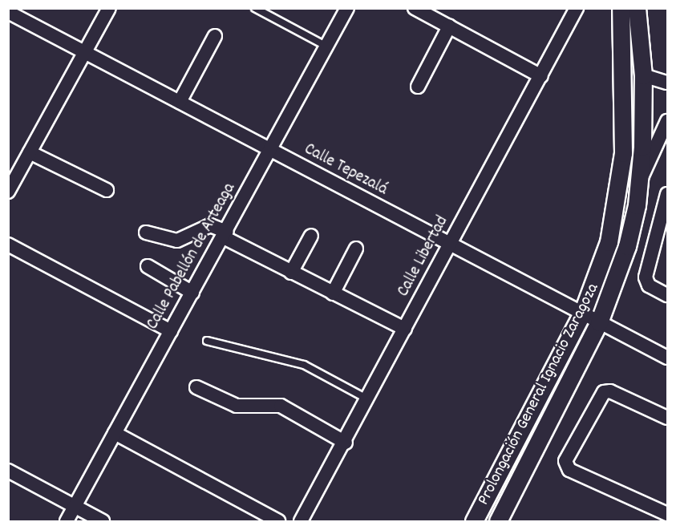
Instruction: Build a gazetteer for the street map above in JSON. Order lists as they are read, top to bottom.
{
  "streets": {
    "street": [
      "Calle Tepezalá",
      "Calle Pabellón de Arteaga",
      "Calle Libertad",
      "Prolongación General Ignacio Zaragoza"
    ]
  },
  "crossings": [
    ["Calle Tepezalá", "Calle Pabellón de Arteaga"],
    ["Calle Tepezalá", "Calle Libertad"],
    ["Calle Tepezalá", "Prolongación General Ignacio Zaragoza"]
  ]
}
